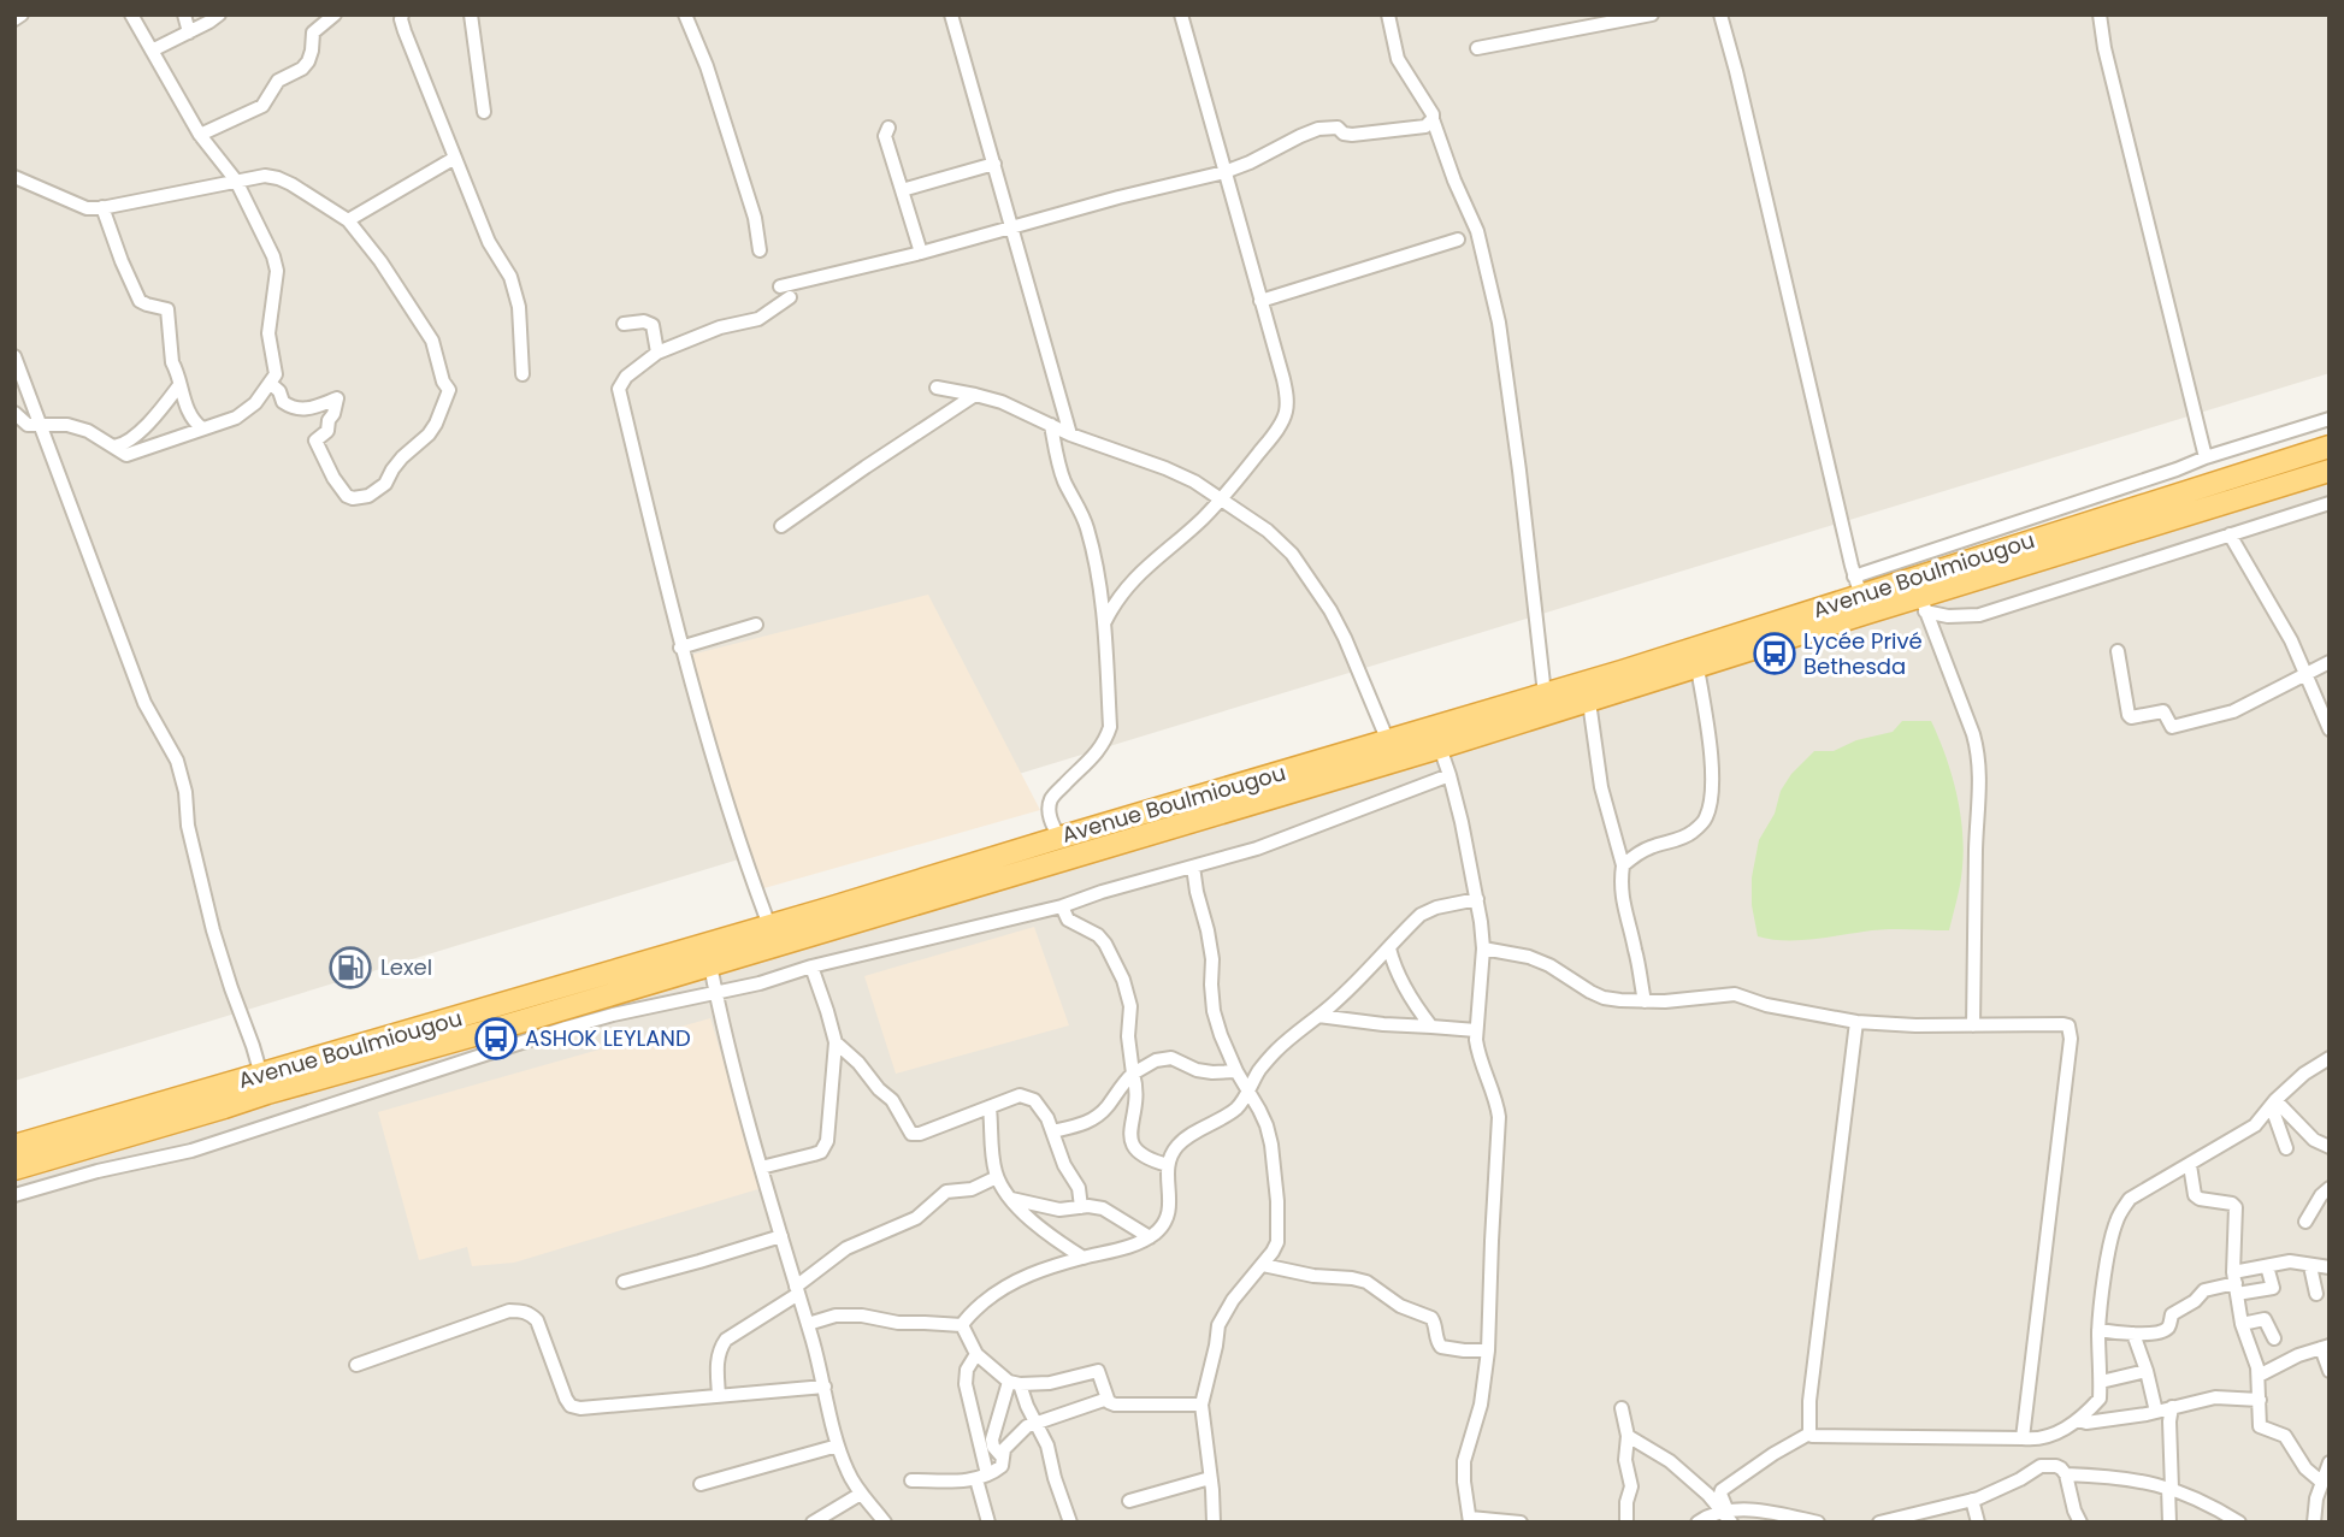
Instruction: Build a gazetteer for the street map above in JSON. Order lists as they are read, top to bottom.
{
  "streets": {
    "highway": ["Avenue Boulmiougou"]
  },
  "places": {
    "bus stop": ["Lycée Privé Bethesda", "ASHOK LEYLAND"],
    "fuel station": ["Lexel"]
  }
}
